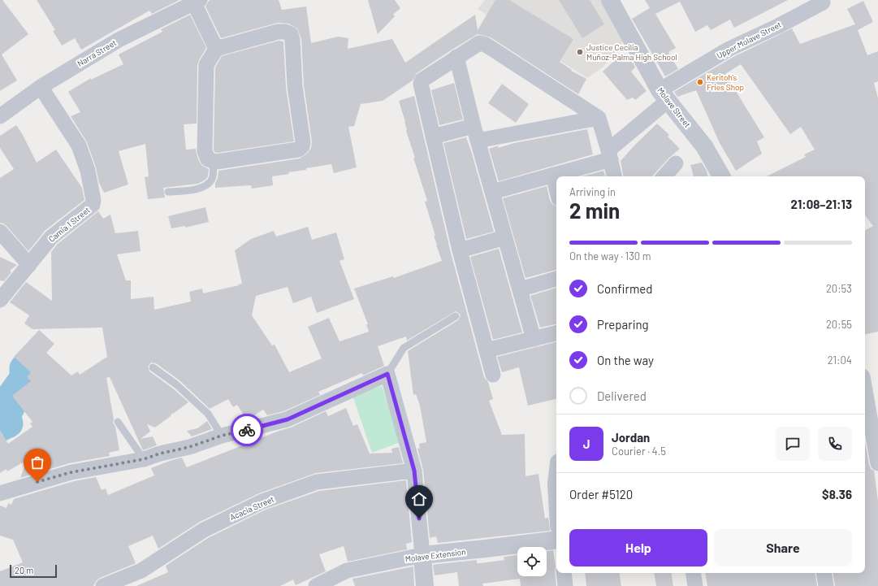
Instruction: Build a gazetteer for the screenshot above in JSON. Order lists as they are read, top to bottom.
{
  "streets": {
    "street": [
      "Upper Molave Street",
      "Narra Street",
      "Molave Street",
      "Camia 1 Street",
      "Acacia Street",
      "Molave Extension"
    ]
  },
  "crossings": [
    ["Upper Molave Street", "Molave Street"],
    ["Narra Street", "Camia 1 Street"]
  ],
  "places": ["Justice Cecilia Muñoz-Palma High School", "Keritoh's Fries Shop"],
  "scale_bar": "20 m",
  "page": {
    "heading": ["2 min", "Arriving in", "21:08–21:13"],
    "panel": [
      "Jordan",
      "Courier · 4.5",
      "Order #5120",
      "$8.36"
    ],
    "bar": "On the way · 130 m",
    "list": [
      ["Confirmed", "20:53"],
      ["Preparing", "20:55"],
      ["On the way", "21:04"],
      "Delivered"
    ],
    "round": "J",
    "buttons": ["Help", "Share"],
    "scale": "20 m"
  }
}
